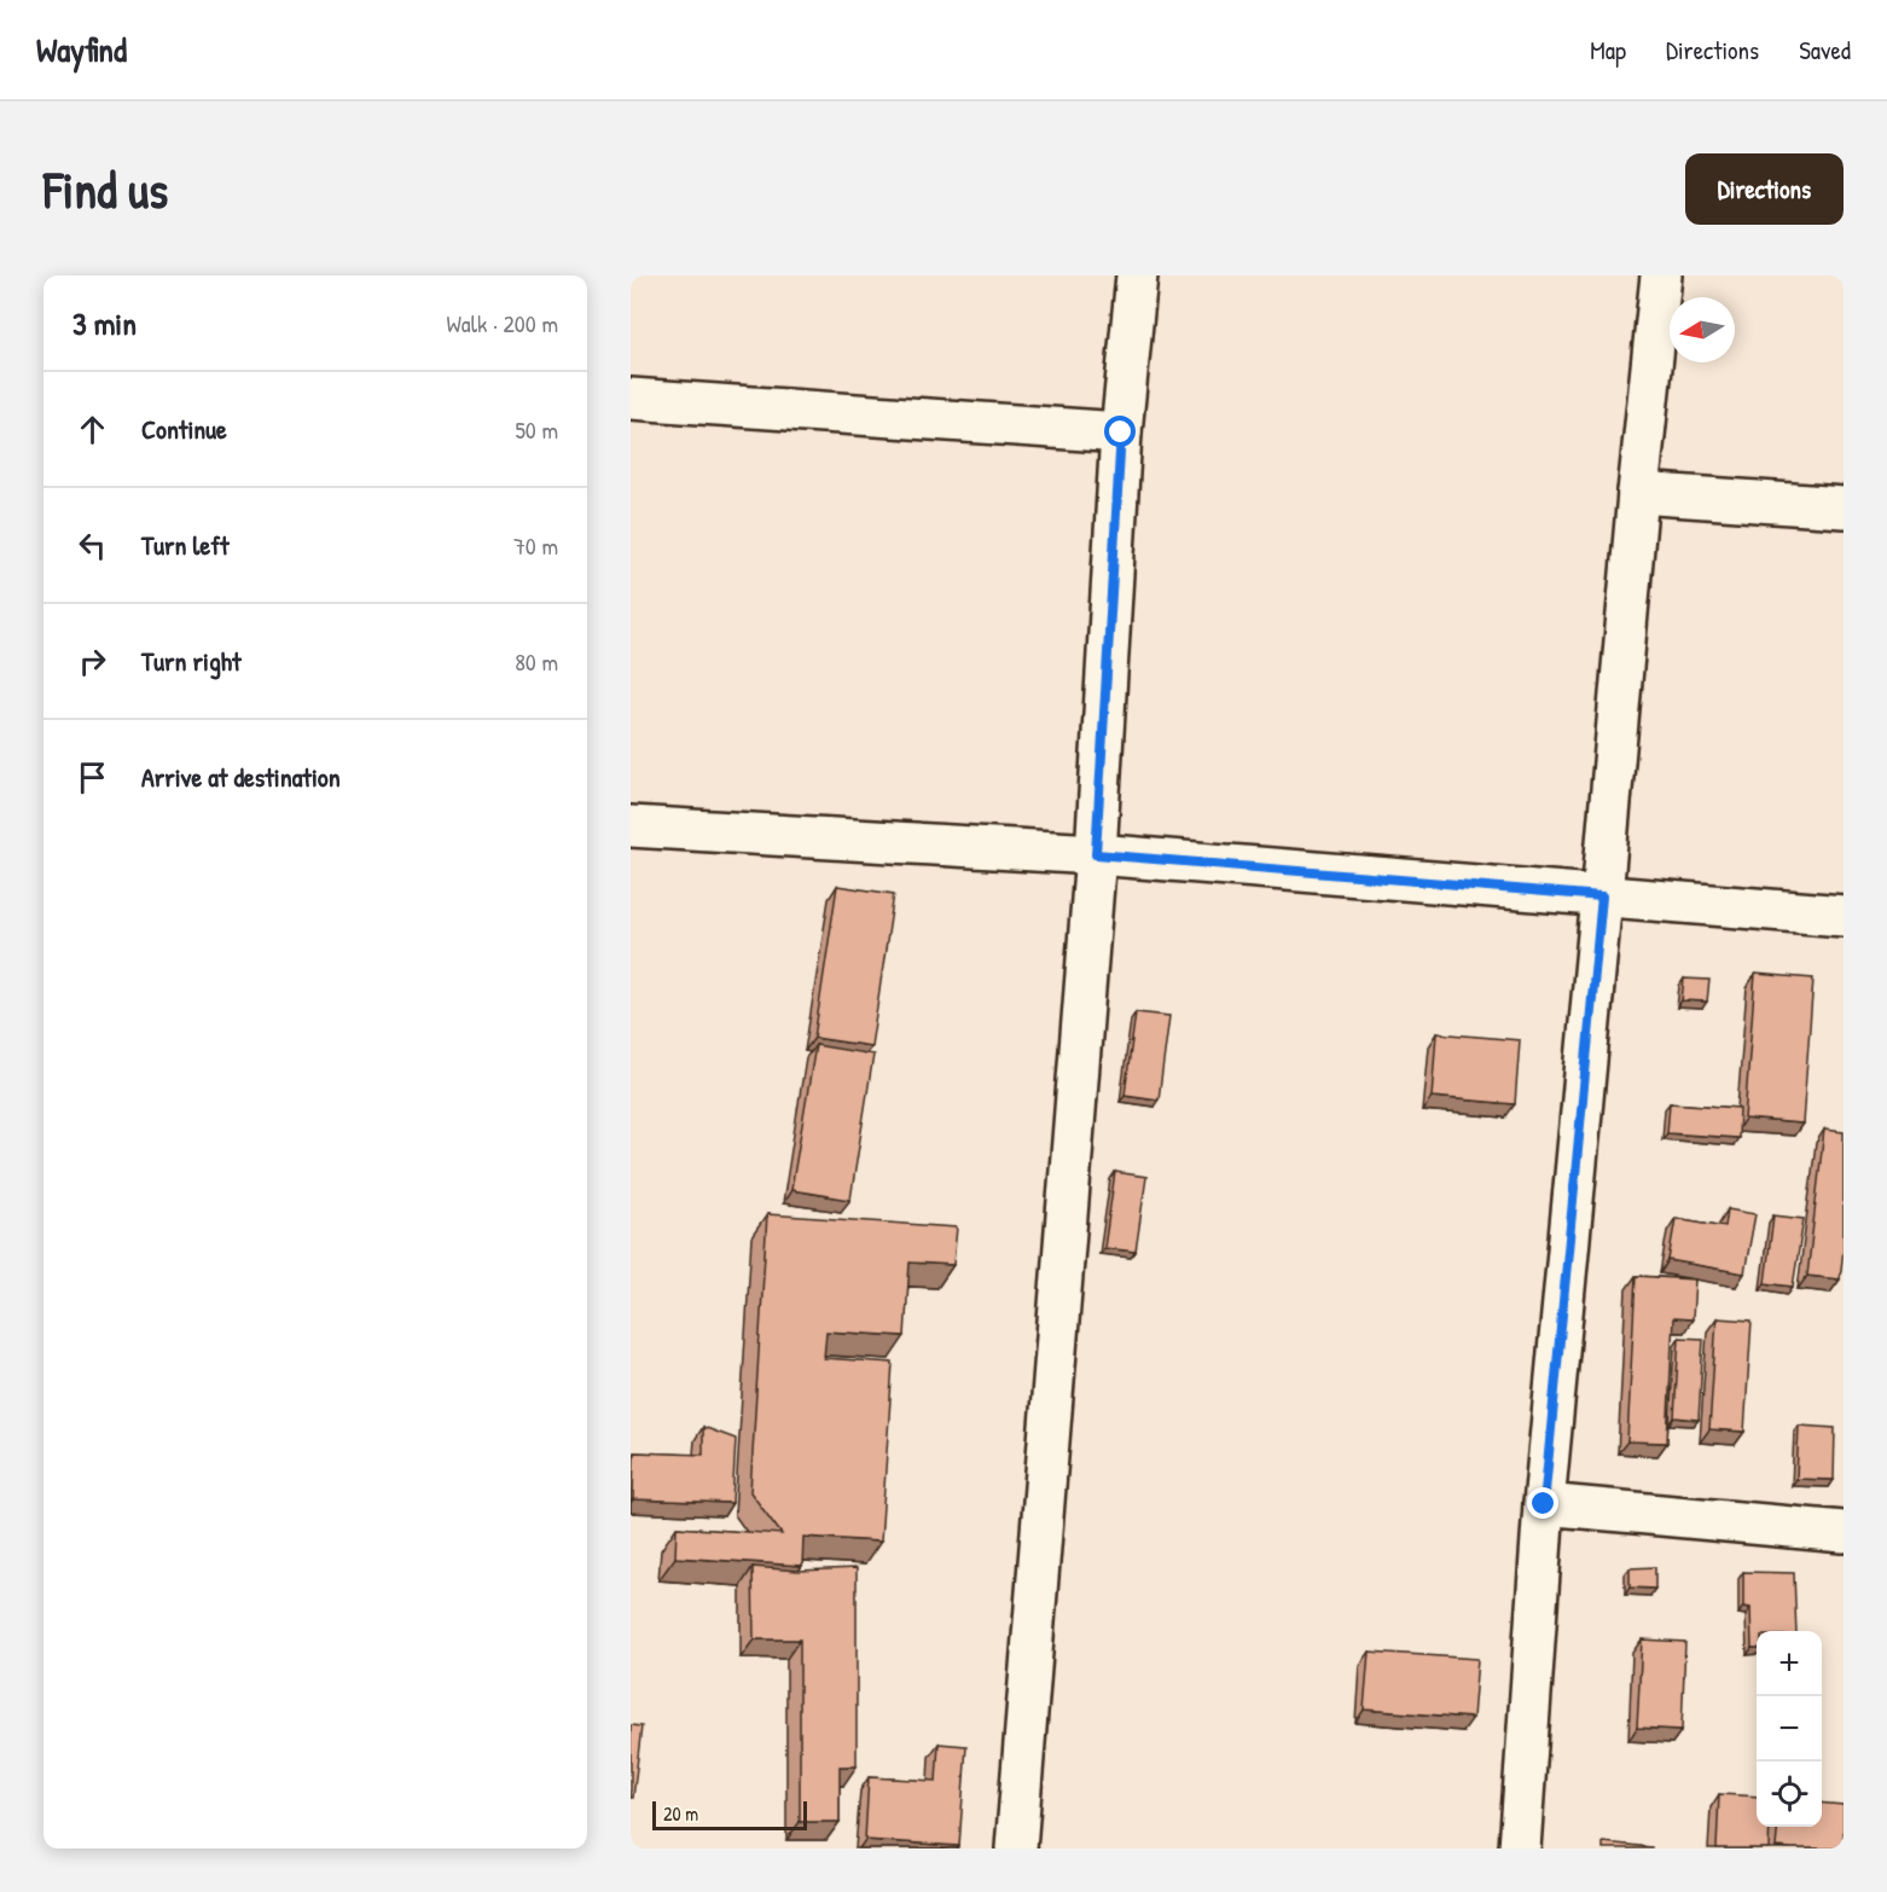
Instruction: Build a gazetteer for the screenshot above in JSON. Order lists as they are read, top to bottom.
{
  "scale_bar": "20 m",
  "north": "left",
  "page": {
    "header": "Wayfind",
    "nav": ["Map", "Directions", "Saved"],
    "buttons": "Directions",
    "title": "Find us",
    "heading": ["3 min", "Walk · 200 m"],
    "list": [
      ["Continue", "50 m"],
      ["Turn left", "70 m"],
      ["Turn right", "80 m"],
      "Arrive at destination"
    ],
    "map_buttons": ["+", "−"],
    "scale": "20 m"
  }
}
